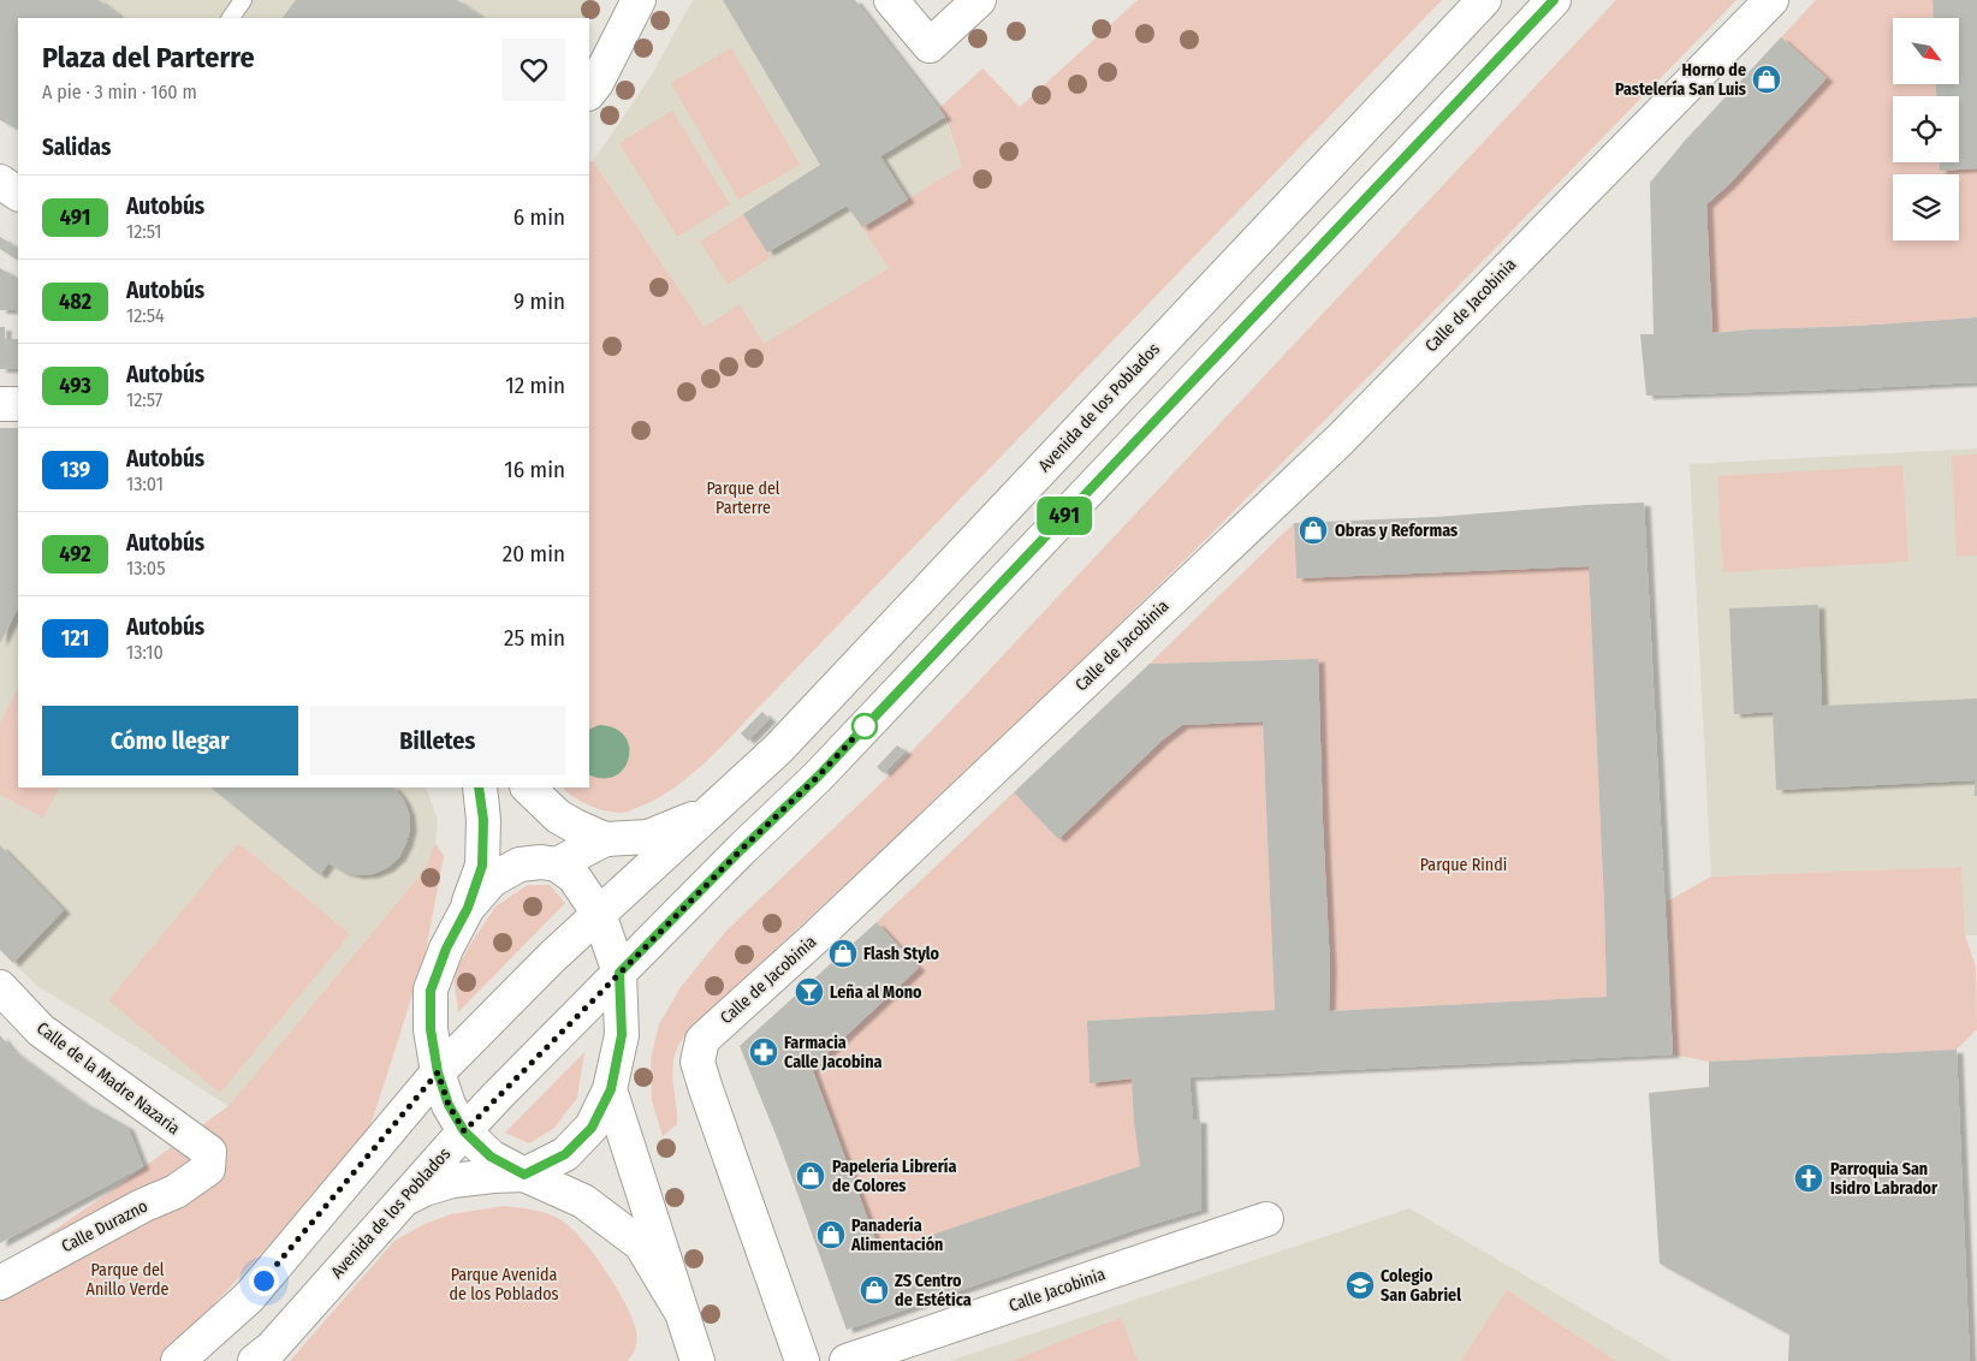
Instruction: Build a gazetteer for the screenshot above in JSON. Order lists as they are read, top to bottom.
{
  "streets": {
    "main road": [
      "Calle de Jacobinia",
      "Avenida de los Poblados",
      "Calle de la Madre Nazaria",
      "Calle Durazno",
      "Calle Jacobinia"
    ]
  },
  "crossings": [
    ["Calle de la Madre Nazaria", "Calle Durazno"]
  ],
  "parks": [
    "Parque del Parterre",
    "Parque Rindi",
    "Parque del Anillo Verde",
    "Parque Avenida de los Poblados"
  ],
  "places": {
    "shop": [
      "Horno de Pastelería San Luis",
      "Obras y Reformas",
      "Flash Stylo",
      "Papelería Librería de Colores",
      "Panadería Alimentación",
      "ZS Centro de Estética"
    ],
    "bar": ["Leña al Mono"],
    "pharmacy": ["Farmacia Calle Jacobina"],
    "church": ["Parroquia San Isidro Labrador"],
    "school or university": ["Colegio San Gabriel"]
  },
  "lines": ["bus line 491"],
  "north": "bottom right",
  "page": {
    "on_map": "491",
    "heading": [
      ["Plaza del Parterre", "A pie · 3 min · 160 m"],
      "Salidas"
    ],
    "list": [
      {
        "mark": "491",
        "name": "Autobús",
        "note": "12:51",
        "value": "6 min"
      },
      {
        "mark": "482",
        "name": "Autobús",
        "note": "12:54",
        "value": "9 min"
      },
      {
        "mark": "493",
        "name": "Autobús",
        "note": "12:57",
        "value": "12 min"
      },
      {
        "mark": "139",
        "name": "Autobús",
        "note": "13:01",
        "value": "16 min"
      },
      {
        "mark": "492",
        "name": "Autobús",
        "note": "13:05",
        "value": "20 min"
      },
      {
        "mark": "121",
        "name": "Autobús",
        "note": "13:10",
        "value": "25 min"
      }
    ],
    "buttons": ["Cómo llegar", "Billetes"]
  }
}
